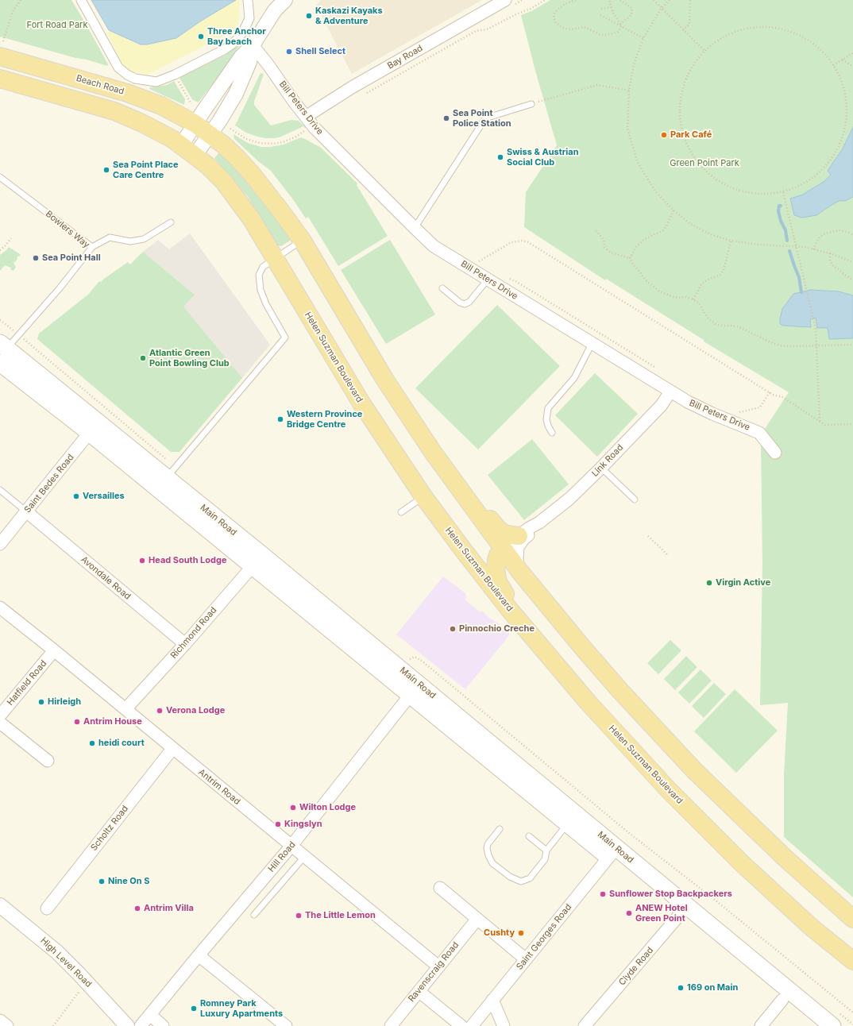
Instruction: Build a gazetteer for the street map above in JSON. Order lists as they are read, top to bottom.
{
  "streets": {
    "main road": ["Beach Road", "Helen Suzman Boulevard", "Main Road"],
    "street": [
      "Bay Road",
      "Bill Peters Drive",
      "Link Road",
      "Saint Bedes Road",
      "Avondale Road",
      "Richmond Road",
      "Hatfield Road",
      "Antrim Road",
      "Scholtz Road",
      "Hill Road",
      "Saint Georges Road",
      "High Level Road",
      "Clyde Road",
      "Ravenscraig Road"
    ],
    "lane": ["Bowlers Way"]
  },
  "crossings": [
    ["Bay Road", "Bill Peters Drive"],
    ["Bill Peters Drive", "Link Road"],
    ["Bowlers Way", "Main Road"],
    ["Saint Bedes Road", "Main Road"],
    ["Saint Bedes Road", "Avondale Road"],
    ["Main Road", "Richmond Road"],
    ["Main Road", "Hill Road"],
    ["Main Road", "Saint Georges Road"],
    ["Main Road", "Clyde Road"],
    ["Avondale Road", "Richmond Road"],
    ["Richmond Road", "Antrim Road"],
    ["Hatfield Road", "Antrim Road"],
    ["Antrim Road", "Scholtz Road"],
    ["Antrim Road", "Hill Road"],
    ["Antrim Road", "Ravenscraig Road"]
  ],
  "parks": ["Fort Road Park", "Green Point Park"],
  "places": [
    "Kaskazi Kayaks & Adventure",
    "Three Anchor Bay beach",
    "Shell Select",
    "Sea Point Police Station",
    "Park Café",
    "Swiss & Austrian Social Club",
    "Sea Point Place Care Centre",
    "Sea Point Hall",
    "Atlantic Green Point Bowling Club",
    "Western Province Bridge Centre",
    "Versailles",
    "Head South Lodge",
    "Virgin Active",
    "Pinnochio Creche",
    "Hirleigh",
    "Verona Lodge",
    "Antrim House",
    "heidi court",
    "Wilton Lodge",
    "Kingslyn",
    "Nine On S",
    "Sunflower Stop Backpackers",
    "Antrim Villa",
    "ANEW Hotel Green Point",
    "The Little Lemon",
    "Cushty",
    "169 on Main",
    "Romney Park Luxury Apartments"
  ]
}
